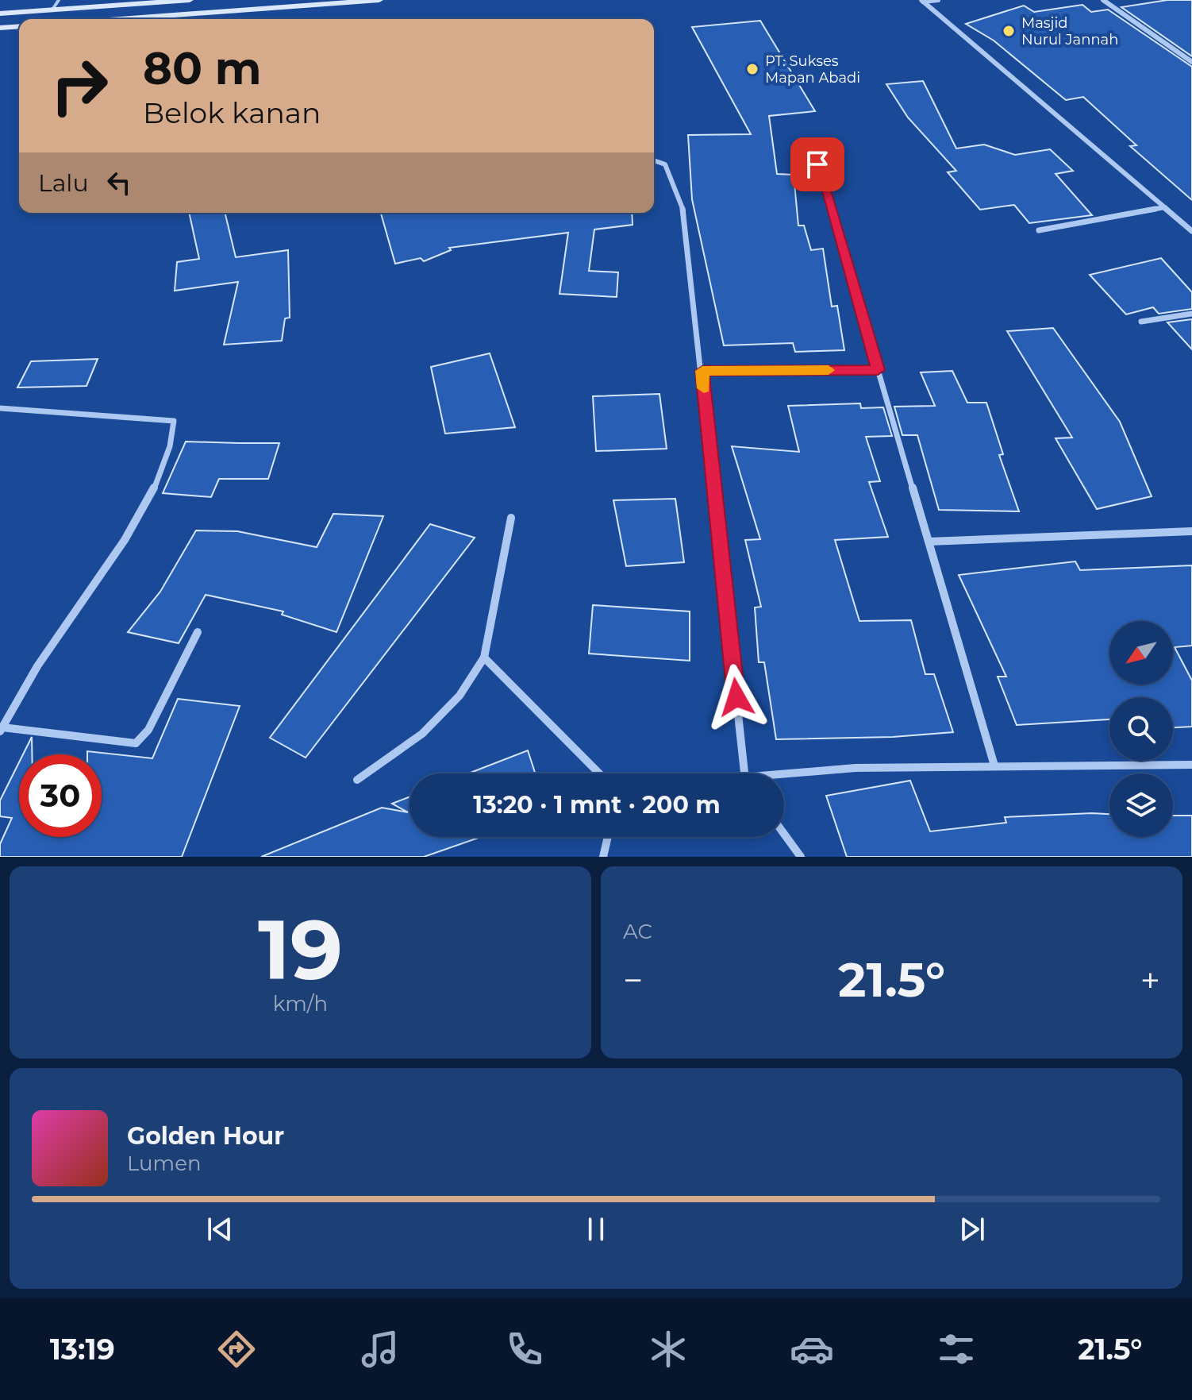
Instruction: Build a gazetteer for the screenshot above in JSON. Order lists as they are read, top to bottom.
{
  "places": ["Masjid Nurul Jannah", "PT. Sukses Mapan Abadi"],
  "north": "bottom left",
  "page": {
    "turn": ["80 m", "Belok kanan"],
    "then": "Lalu",
    "limit": "30",
    "trip": "13:20 · 1 mnt · 200 m",
    "tile": [
      ["19", "km/h"],
      "AC"
    ],
    "heat": ["−", "21.5°", "+"],
    "song": ["Golden Hour", "Lumen"],
    "tabs": ["13:19", "21.5°"]
  }
}
